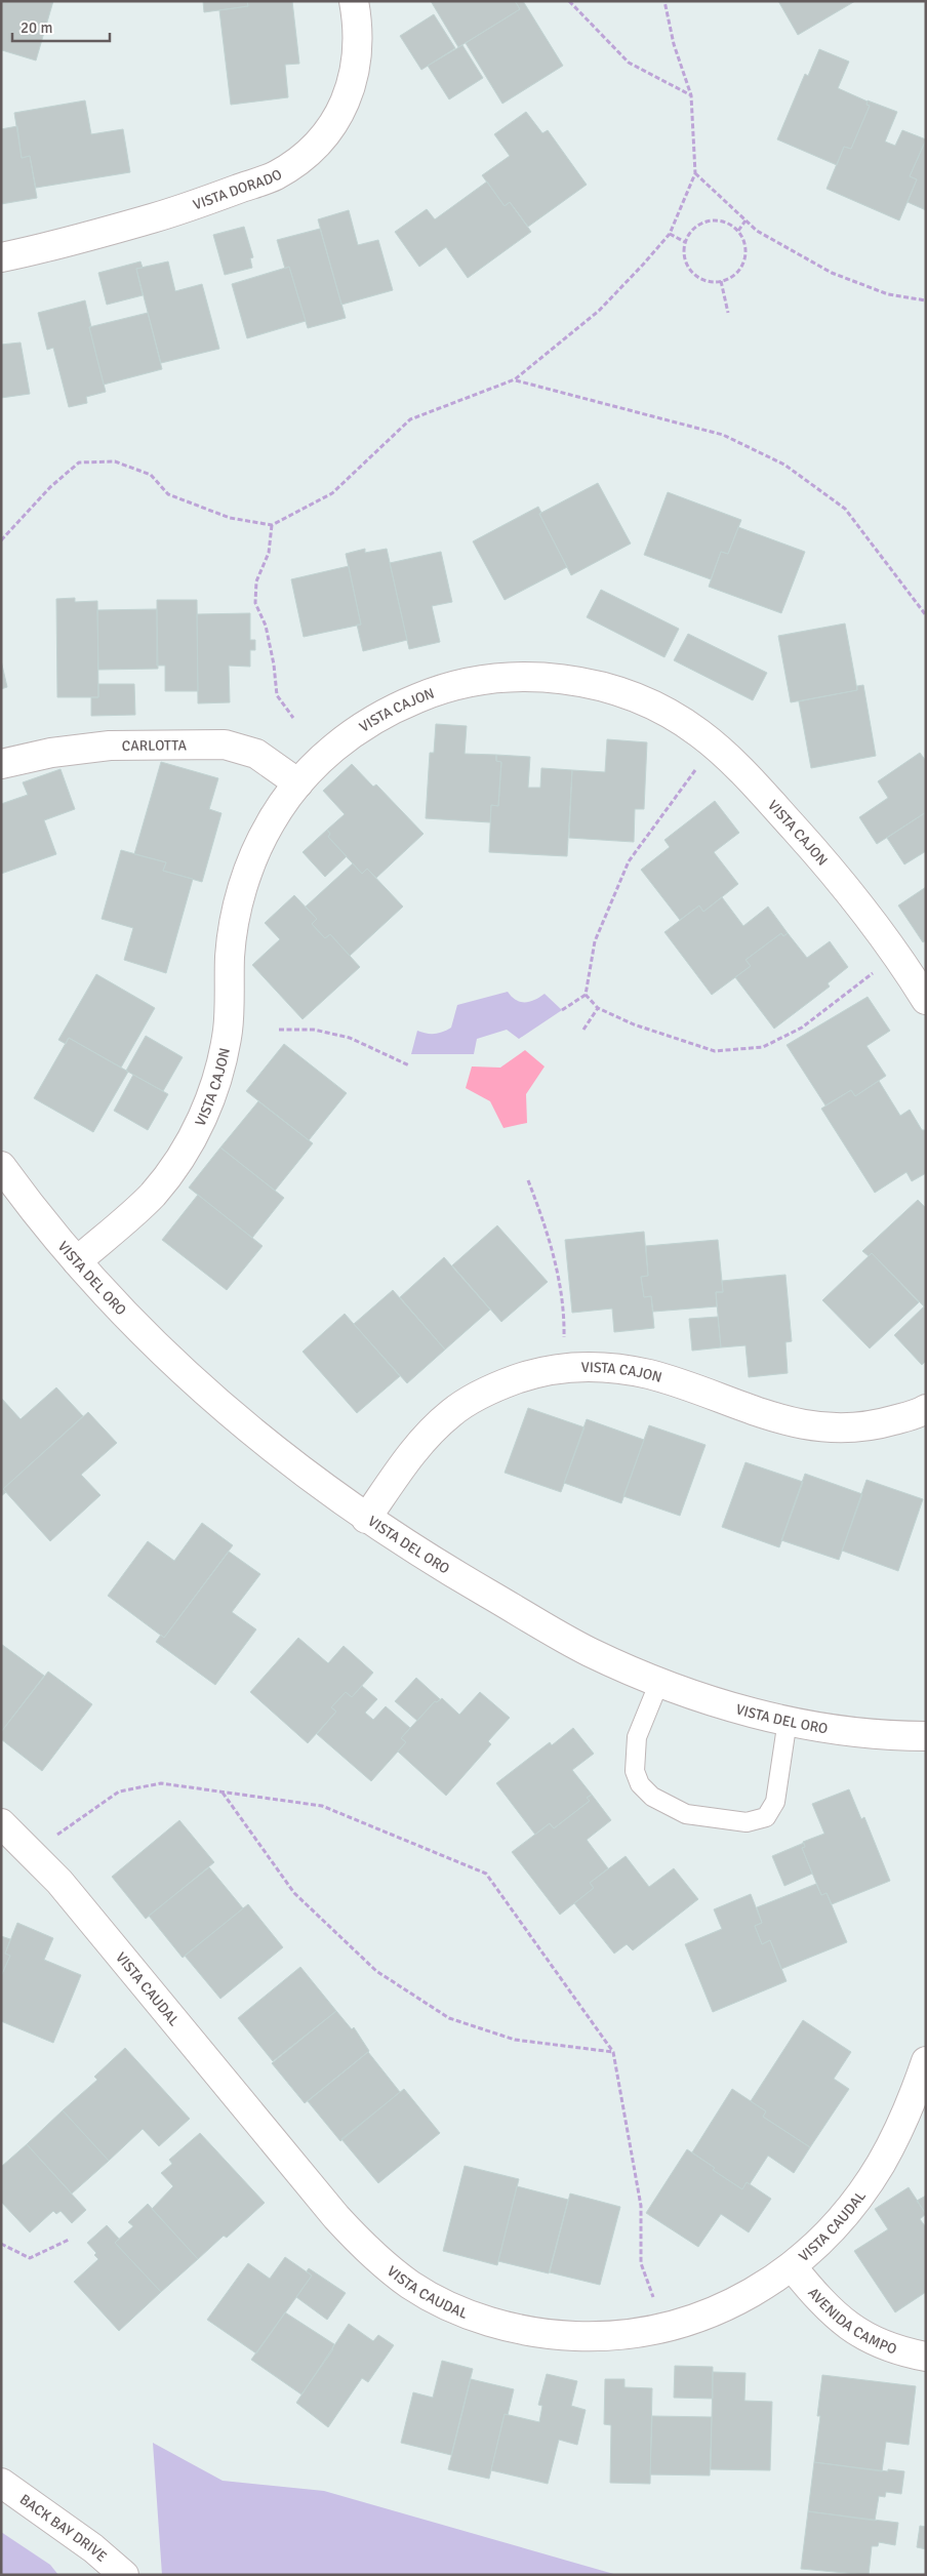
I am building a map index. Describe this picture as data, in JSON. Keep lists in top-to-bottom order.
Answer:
{
  "streets": {
    "street": [
      "VISTA DORADO",
      "VISTA CAJON",
      "CARLOTTA",
      "VISTA DEL ORO",
      "VISTA CAUDAL",
      "AVENIDA CAMPO",
      "BACK BAY DRIVE"
    ]
  },
  "crossings": [
    ["VISTA CAJON", "CARLOTTA"],
    ["VISTA CAJON", "VISTA DEL ORO"],
    ["VISTA CAUDAL", "AVENIDA CAMPO"]
  ],
  "scale_bar": "20 m"
}
